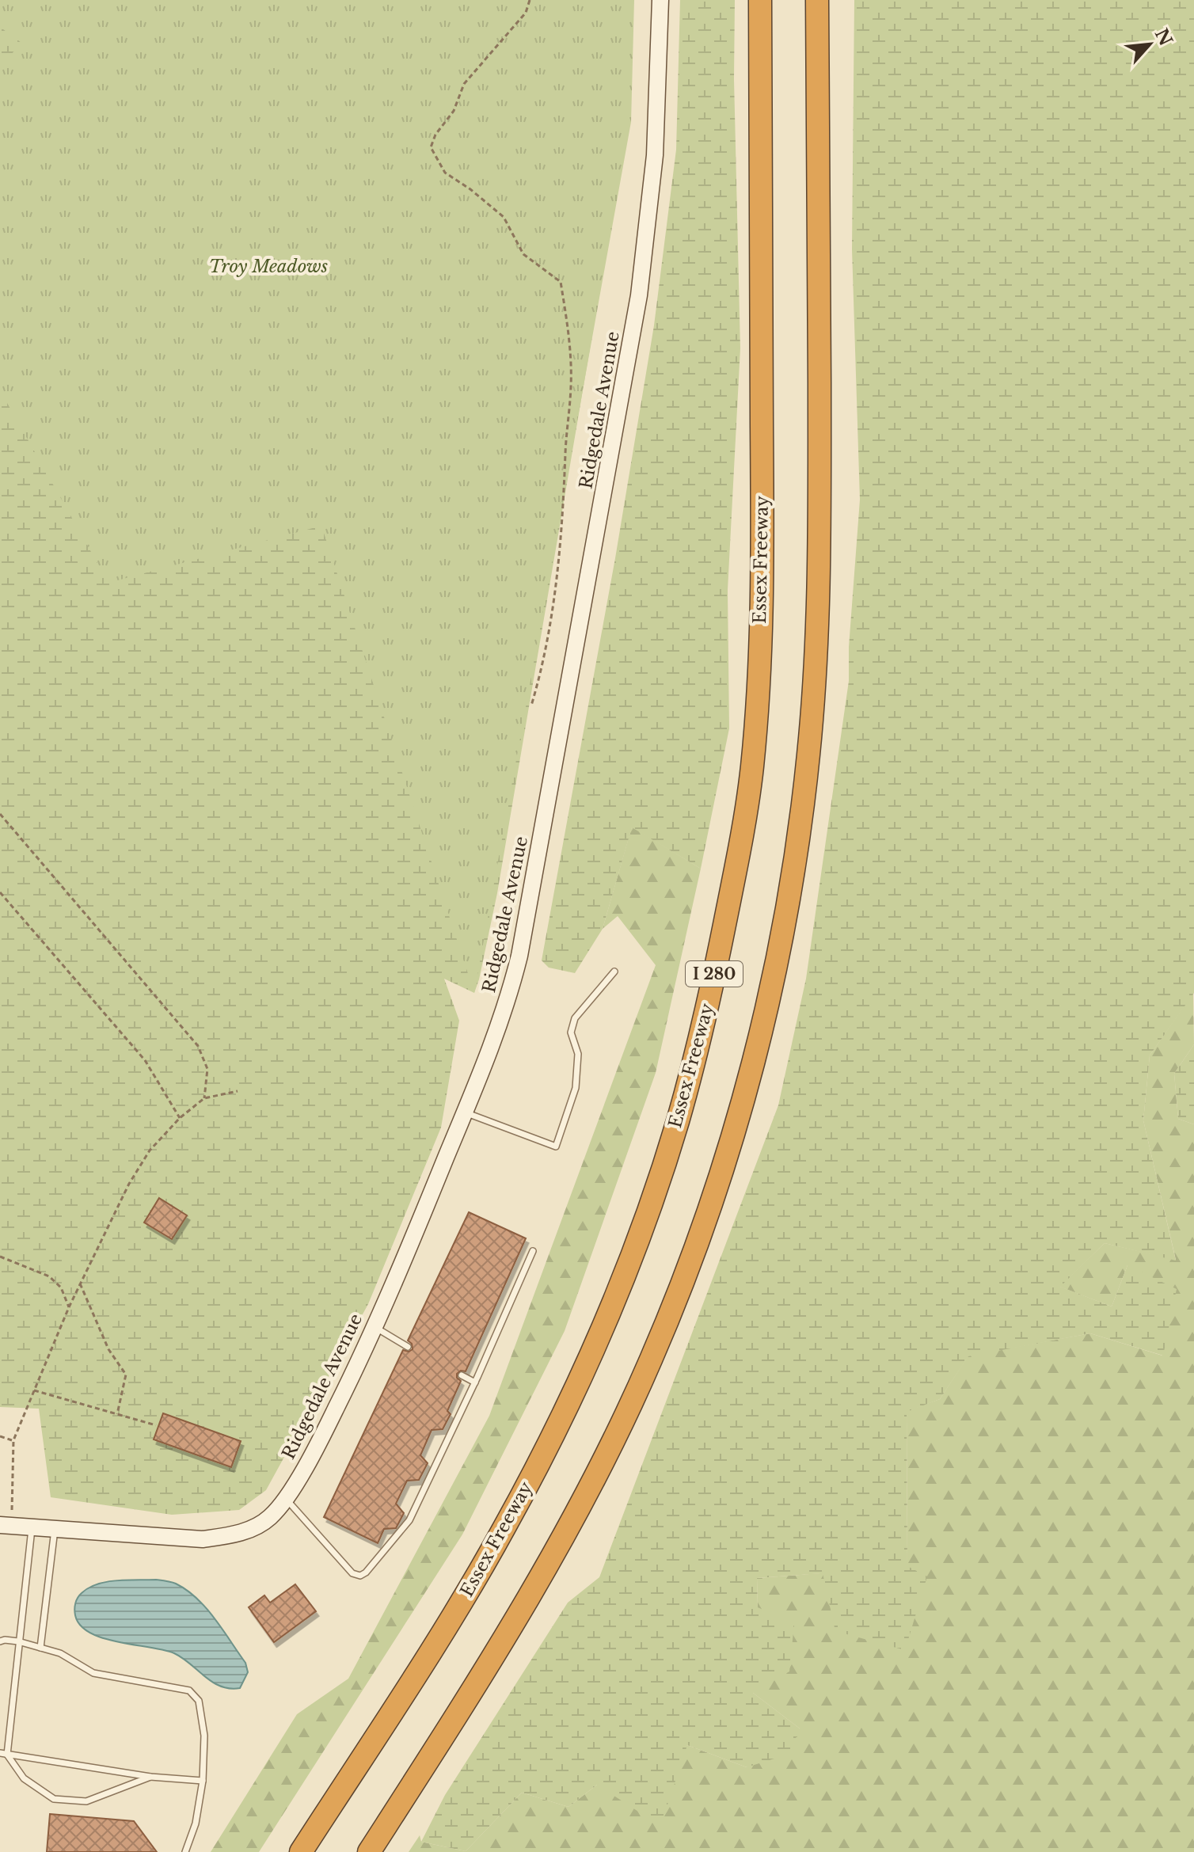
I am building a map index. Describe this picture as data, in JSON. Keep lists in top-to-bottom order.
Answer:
{
  "streets": {
    "highway": ["Essex Freeway", "I 280"],
    "main road": ["Ridgedale Avenue"]
  },
  "parks": ["Troy Meadows"],
  "north": "top right"
}
